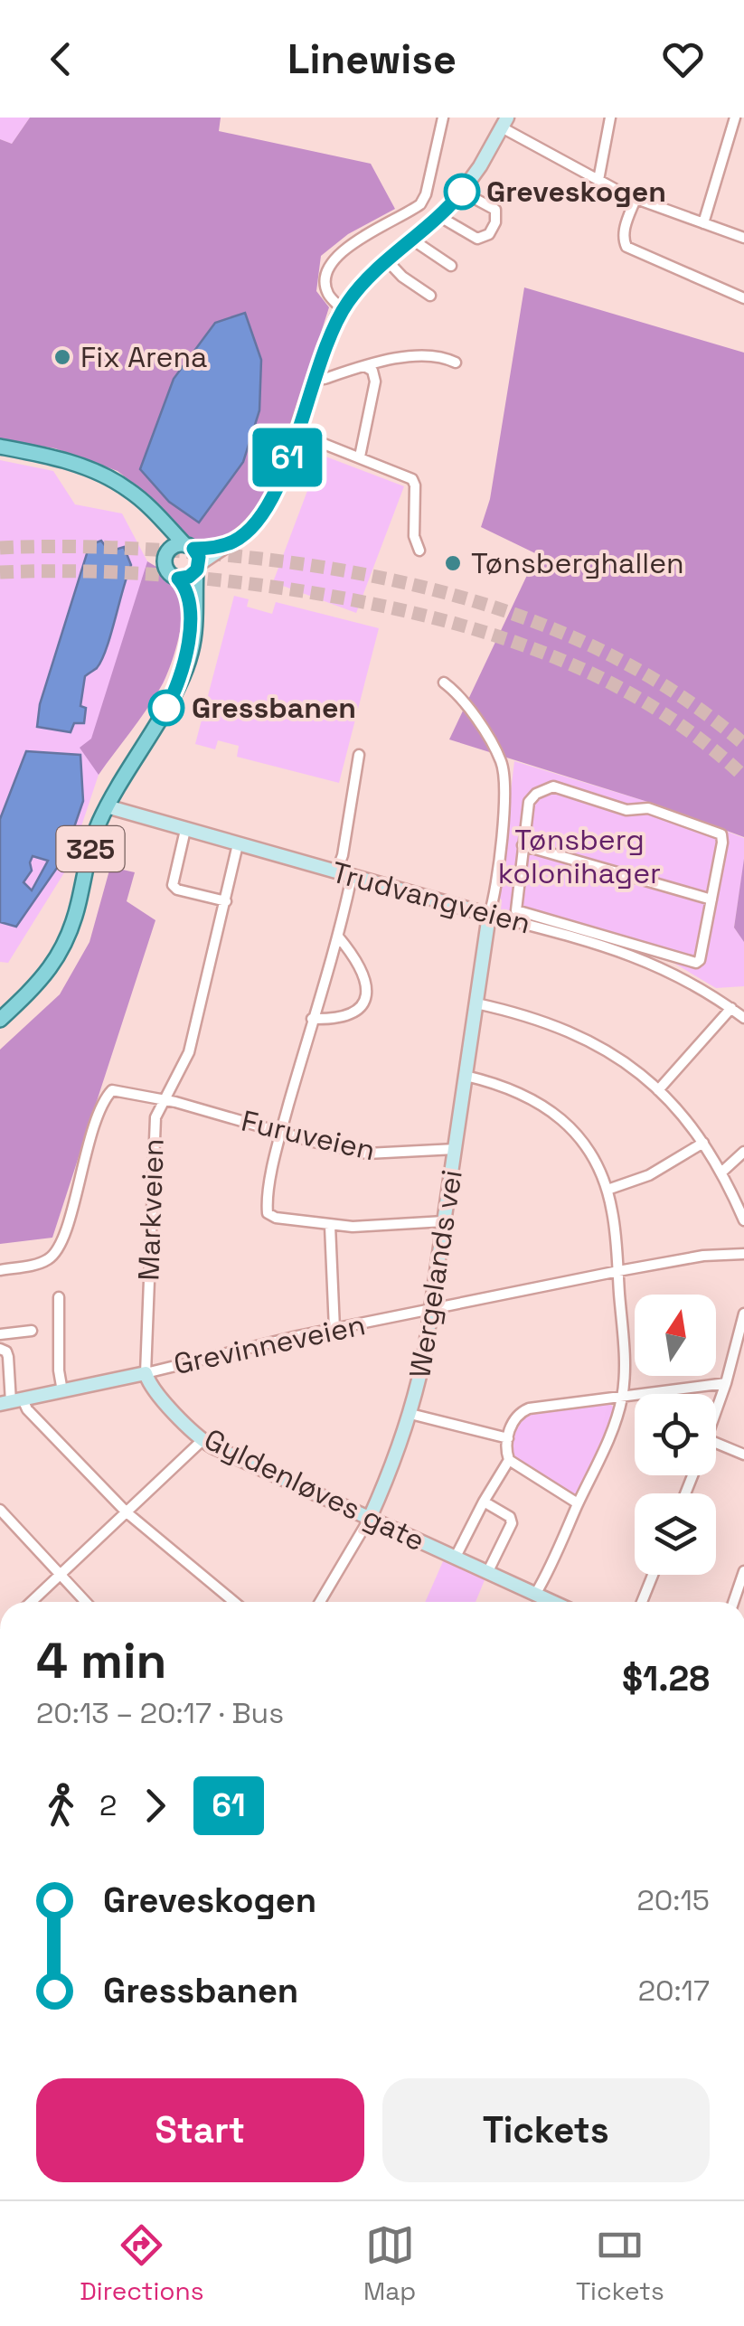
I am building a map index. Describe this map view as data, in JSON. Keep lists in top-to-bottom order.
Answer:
{
  "streets": {
    "main road": [
      "325",
      "Trudvangveien",
      "Wergelands vei",
      "Grevinneveien",
      "Gyldenløves gate"
    ],
    "street": ["Furuveien", "Markveien"]
  },
  "crossings": [
    ["325", "Trudvangveien"],
    ["Trudvangveien", "Markveien"],
    ["Trudvangveien", "Wergelands vei"],
    ["Furuveien", "Markveien"],
    ["Furuveien", "Wergelands vei"],
    ["Markveien", "Grevinneveien"],
    ["Markveien", "Gyldenløves gate"],
    ["Wergelands vei", "Grevinneveien"],
    ["Wergelands vei", "Gyldenløves gate"],
    ["Grevinneveien", "Gyldenløves gate"]
  ],
  "parks": ["Tønsberg kolonihager"],
  "places": [
    "Greveskogen",
    "Fix Arena",
    "Tønsberghallen",
    "Gressbanen"
  ],
  "lines": ["bus line 61"],
  "north": "top",
  "page": {
    "header": "Linewise",
    "on_map": "61",
    "heading": ["4 min", "20:13 – 20:17 · Bus", "$1.28"],
    "legs": ["2", "61"],
    "list": [
      {
        "name": "Greveskogen",
        "value": "20:15"
      },
      {
        "name": "Gressbanen",
        "value": "20:17"
      }
    ],
    "buttons": ["Start", "Tickets"],
    "tabs": ["Directions", "Map", "Tickets"]
  }
}
